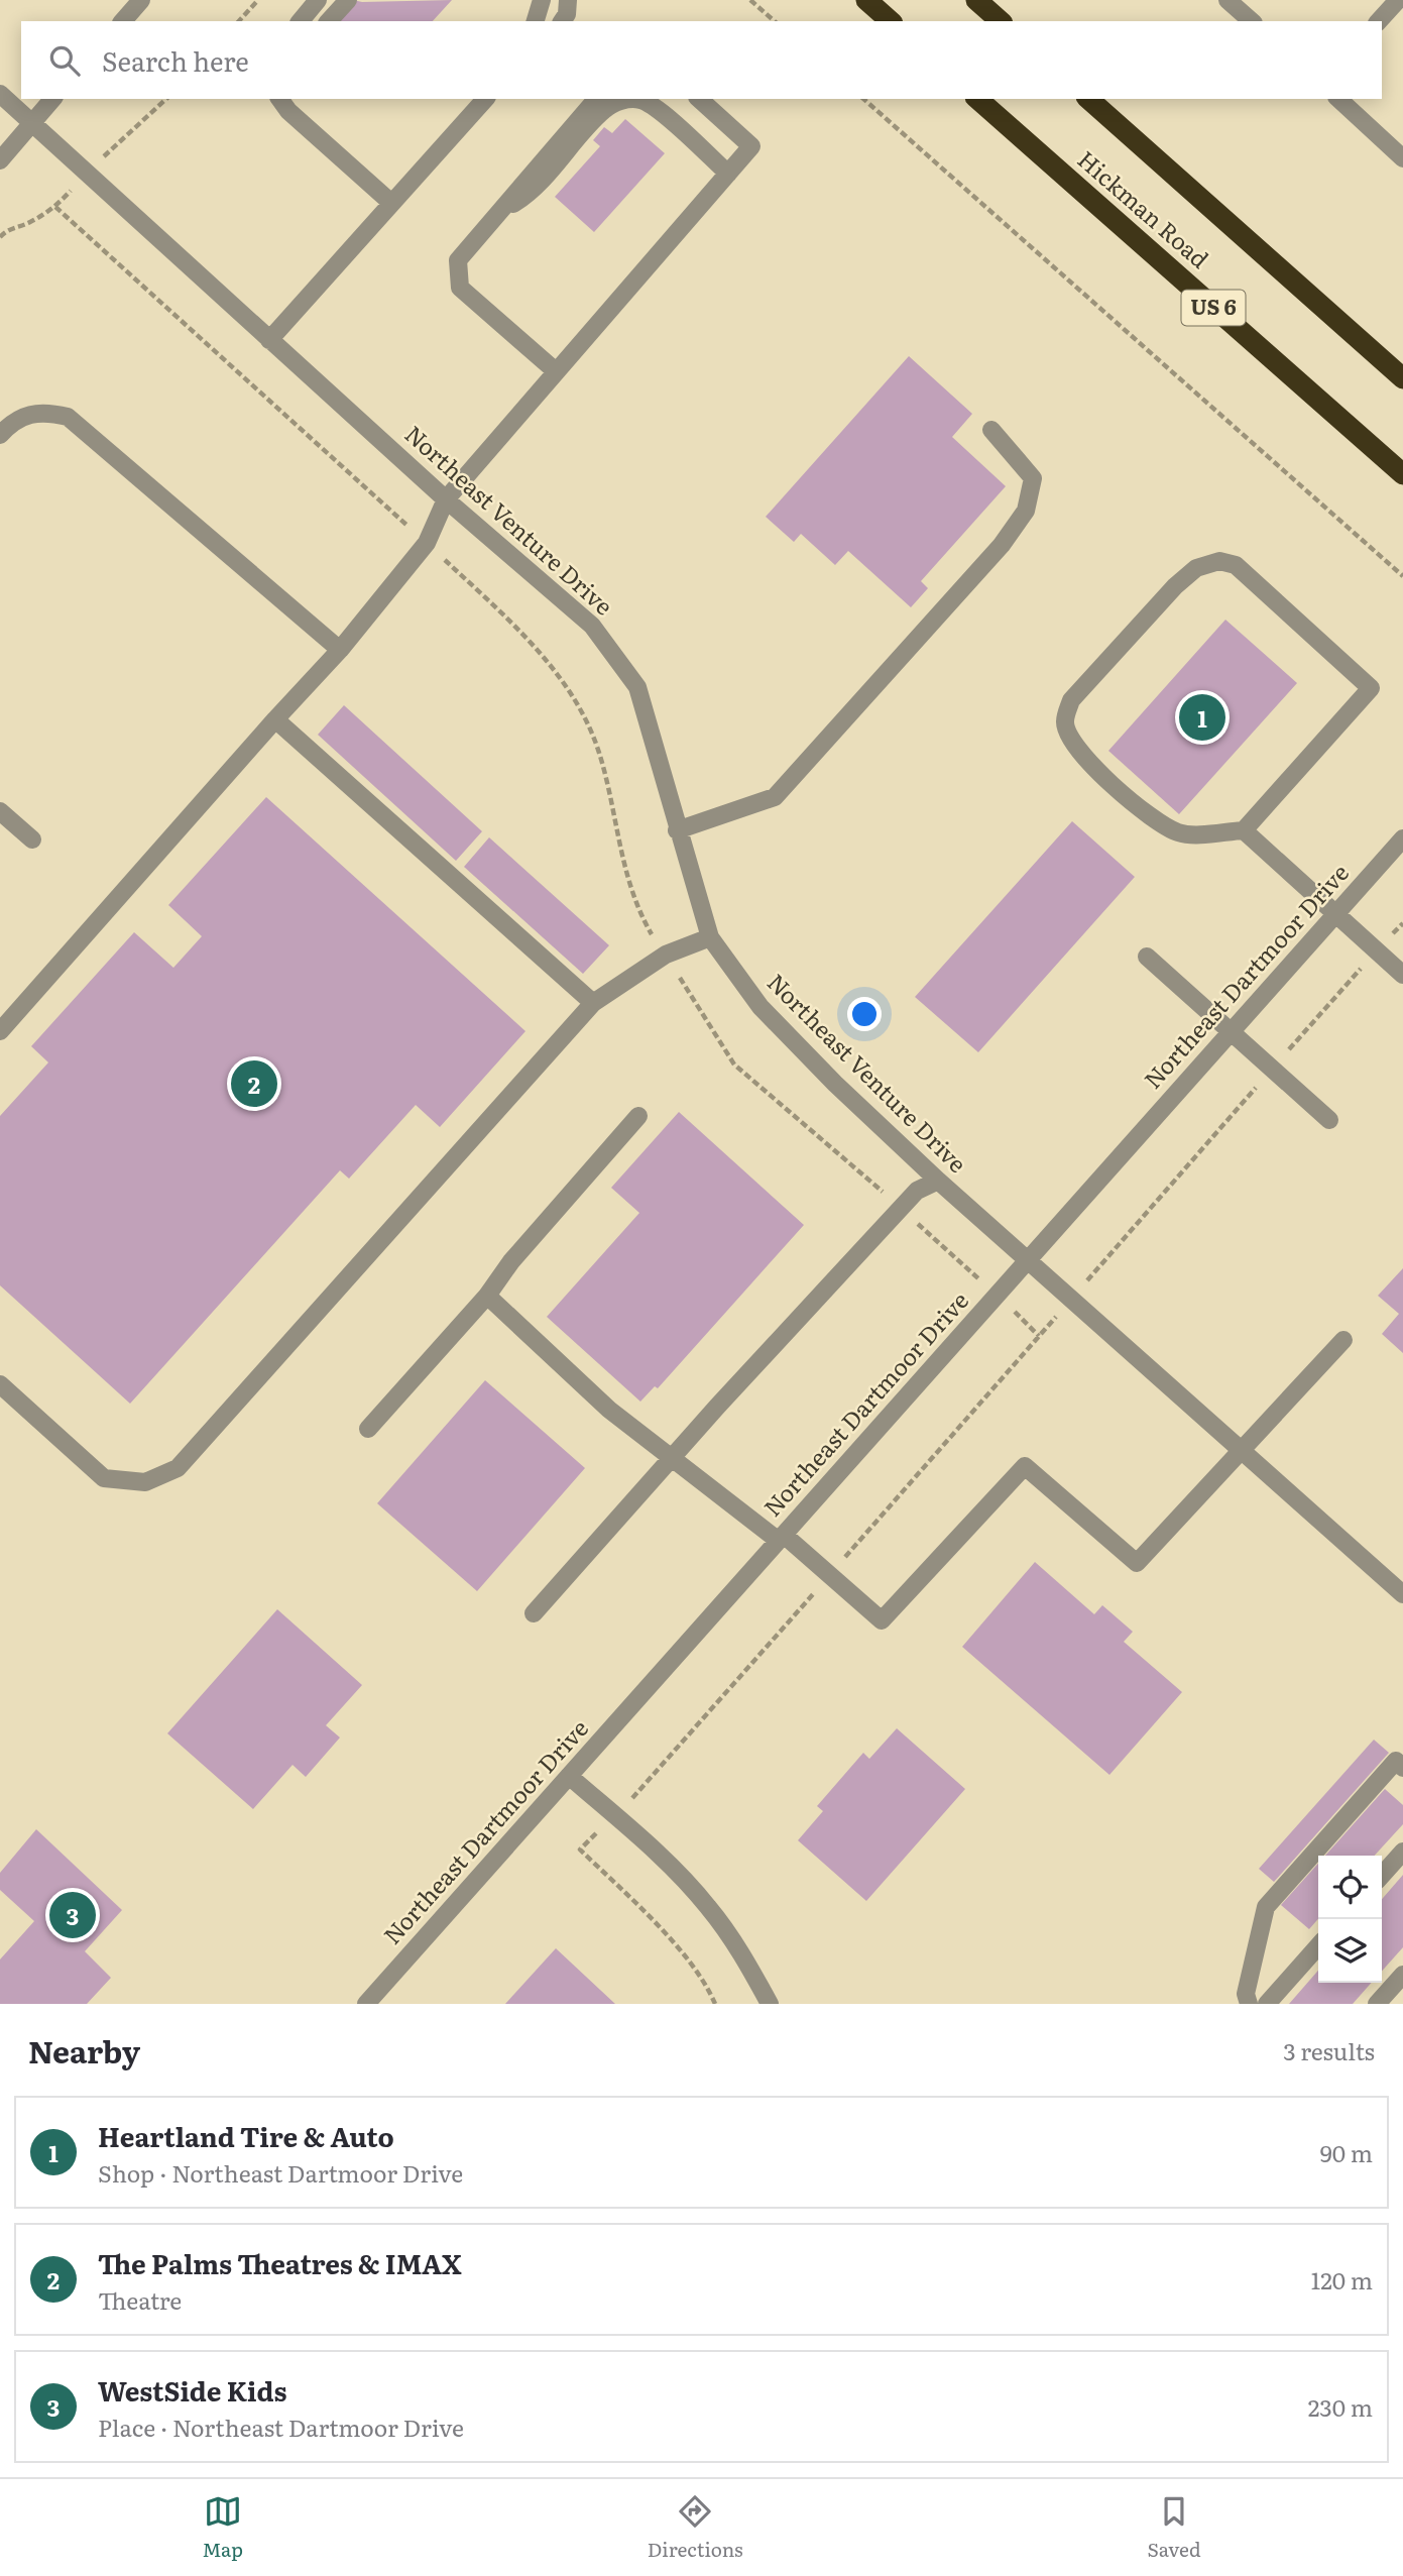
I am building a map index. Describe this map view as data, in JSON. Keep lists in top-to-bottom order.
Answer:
{
  "streets": {
    "highway": ["Hickman Road", "US 6"],
    "street": ["Northeast Venture Drive", "Northeast Dartmoor Drive"]
  },
  "crossings": [
    ["Northeast Venture Drive", "Northeast Dartmoor Drive"]
  ],
  "page": {
    "search": "Search here",
    "pins": ["1", "2", "3"],
    "heading": ["Nearby", "3 results"],
    "list": [
      {
        "mark": "1",
        "name": "Heartland Tire & Auto",
        "note": "Shop · Northeast Dartmoor Drive",
        "value": "90 m"
      },
      {
        "mark": "2",
        "name": "The Palms Theatres & IMAX",
        "note": "Theatre",
        "value": "120 m"
      },
      {
        "mark": "3",
        "name": "WestSide Kids",
        "note": "Place · Northeast Dartmoor Drive",
        "value": "230 m"
      }
    ],
    "nav": ["Map", "Directions", "Saved"]
  }
}
